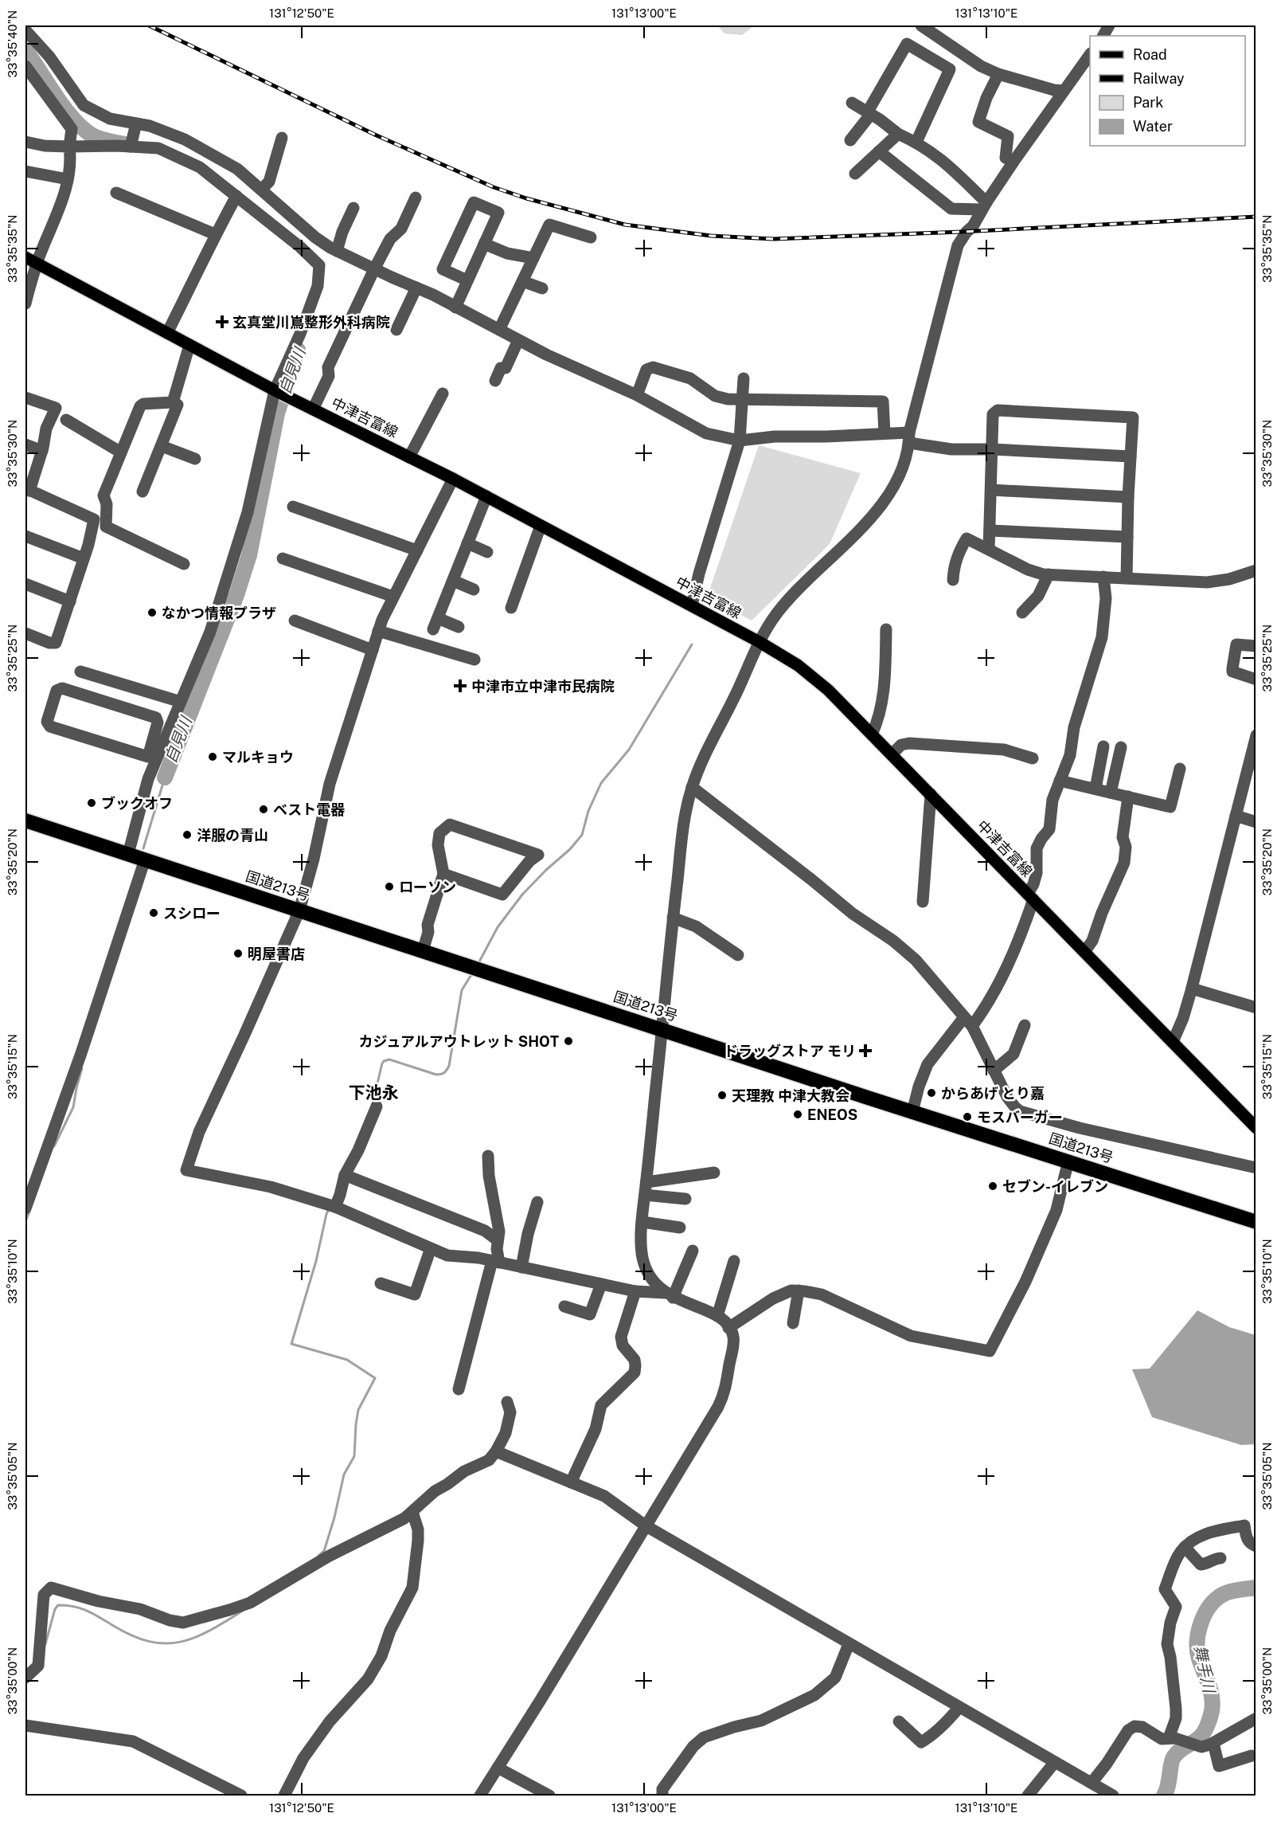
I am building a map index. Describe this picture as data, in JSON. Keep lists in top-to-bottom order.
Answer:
{
  "streets": {
    "highway": ["国道213号"],
    "main road": ["中津吉富線"]
  },
  "districts": ["下池永"],
  "water": ["自見川", "舞手川"],
  "places": {
    "health": ["玄真堂川嶌整形外科病院", "中津市立中津市民病院", "ドラッグストア モリ"],
    "other": [
      "なかつ情報プラザ",
      "マルキョウ",
      "ブックオフ",
      "ベスト電器",
      "洋服の青山",
      "ローソン",
      "スシロー",
      "明屋書店",
      "カジュアルアウトレット SHOT",
      "からあげ とり嘉",
      "天理教 中津大教会",
      "ENEOS",
      "モスバーガー",
      "セブン-イレブン"
    ]
  },
  "legend": [
    "Road",
    "Railway",
    "Park",
    "Water"
  ],
  "coordinates": [
    "131°12'50\"E",
    "131°13'00\"E",
    "131°13'10\"E",
    "33°35'40\"N",
    "33°35'35\"N",
    "33°35'30\"N",
    "33°35'25\"N",
    "33°35'20\"N",
    "33°35'15\"N",
    "33°35'10\"N",
    "33°35'05\"N",
    "33°35'00\"N"
  ]
}
